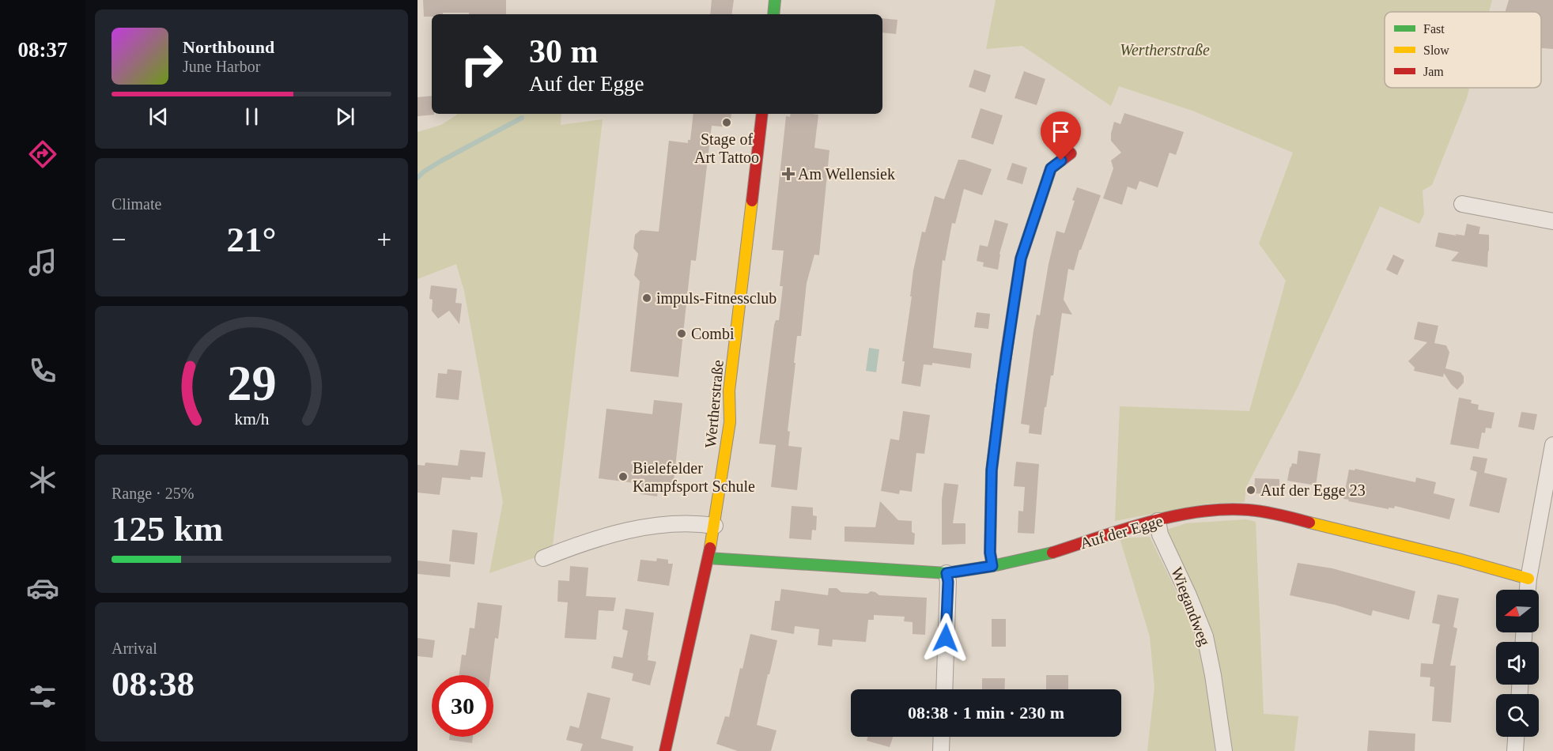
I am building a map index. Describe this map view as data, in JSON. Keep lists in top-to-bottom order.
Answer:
{
  "streets": {
    "street": ["Wertherstraße", "Auf der Egge", "Wiegandweg"]
  },
  "crossings": [
    ["Wertherstraße", "Auf der Egge"],
    ["Auf der Egge", "Wiegandweg"]
  ],
  "parks": ["Wertherstraße"],
  "places": {
    "other": [
      "Stage of Art Tattoo",
      "impuls-Fitnessclub",
      "Combi",
      "Bielefelder Kampfsport Schule",
      "Auf der Egge 23"
    ],
    "health": ["Am Wellensiek"]
  },
  "legend": ["Fast", "Slow", "Jam"],
  "north": "left",
  "page": {
    "tabs": "08:37",
    "turn": ["30 m", "Auf der Egge"],
    "song": ["Northbound", "June Harbor"],
    "tile": [
      "Climate",
      ["Range · 25%", "125 km"],
      ["Arrival", "08:38"]
    ],
    "heat": ["−", "21°", "+"],
    "limit": "30",
    "trip": "08:38 · 1 min · 230 m",
    "gauge": ["29", "km/h"]
  }
}
